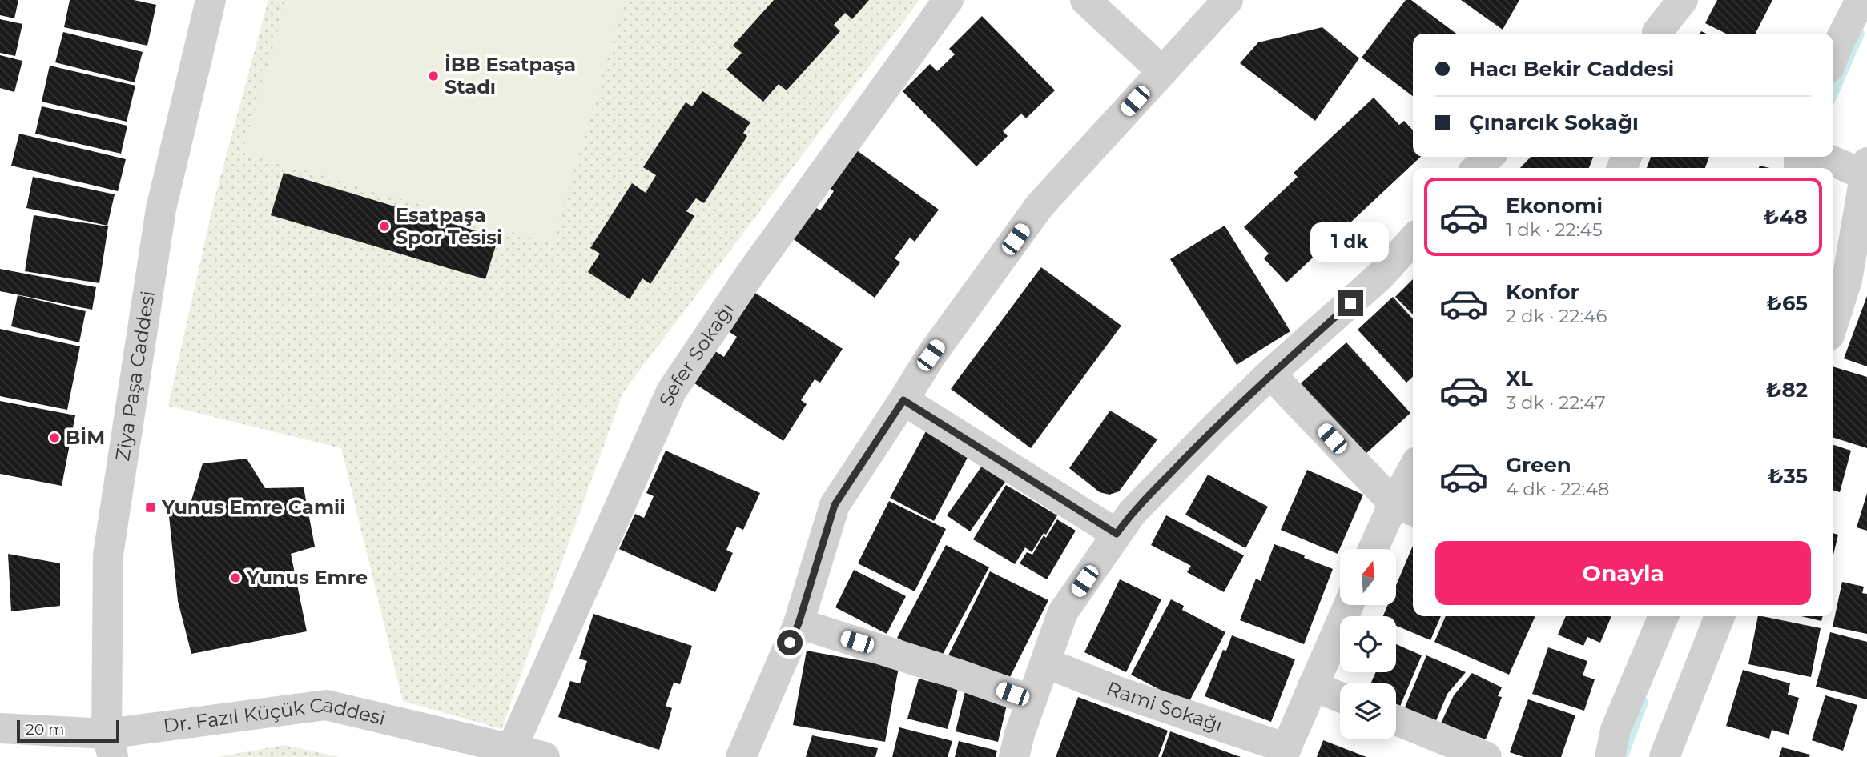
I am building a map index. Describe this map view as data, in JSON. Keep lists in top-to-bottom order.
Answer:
{
  "streets": {
    "street": [
      "Sefer Sokağı",
      "Ziya Paşa Caddesi",
      "Rami Sokağı",
      "Dr. Fazıl Küçük Caddesi"
    ]
  },
  "crossings": [
    ["Sefer Sokağı", "Dr. Fazıl Küçük Caddesi"],
    ["Ziya Paşa Caddesi", "Dr. Fazıl Küçük Caddesi"]
  ],
  "places": {
    "other": [
      "İBB Esatpaşa Stadı",
      "Esatpaşa Spor Tesisi",
      "BİM",
      "Yunus Emre"
    ],
    "transit": ["Yunus Emre Camii"]
  },
  "scale_bar": "20 m",
  "north": "top",
  "page": {
    "banner": ["Hacı Bekir Caddesi", "Çınarcık Sokağı"],
    "list": [
      {
        "name": "Ekonomi",
        "note": "1 dk · 22:45",
        "value": "₺48"
      },
      {
        "name": "Konfor",
        "note": "2 dk · 22:46",
        "value": "₺65"
      },
      {
        "name": "XL",
        "note": "3 dk · 22:47",
        "value": "₺82"
      },
      {
        "name": "Green",
        "note": "4 dk · 22:48",
        "value": "₺35"
      }
    ],
    "bubble": "1 dk",
    "buttons": "Onayla",
    "scale": "20 m"
  }
}
